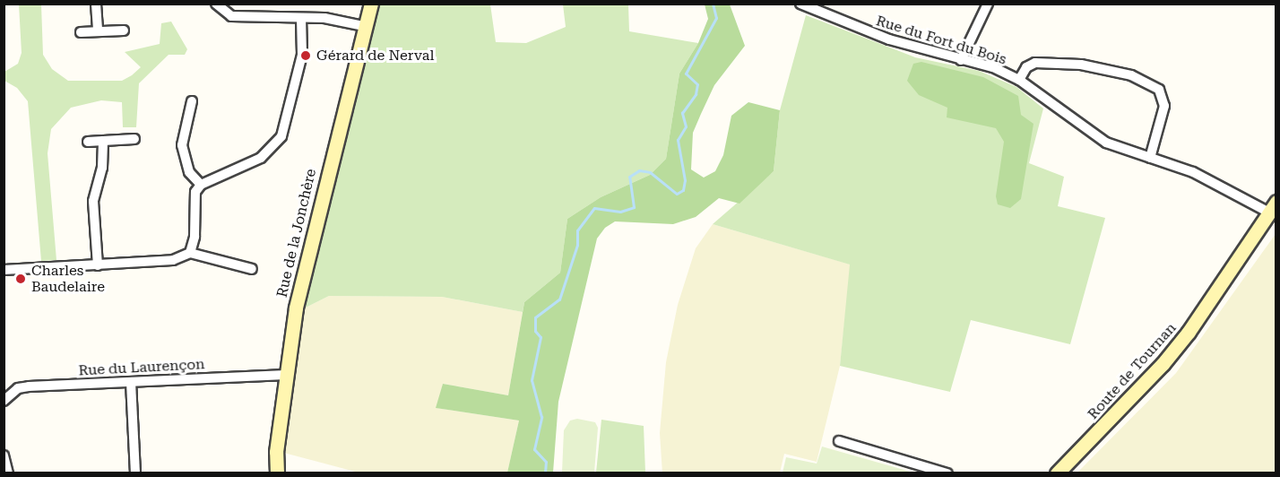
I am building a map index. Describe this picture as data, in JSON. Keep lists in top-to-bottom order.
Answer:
{
  "streets": {
    "street": [
      "Rue du Fort du Bois",
      "Rue de la Jonchère",
      "Rue du Laurençon",
      "Route de Tournan"
    ]
  },
  "crossings": [
    ["Rue du Fort du Bois", "Route de Tournan"],
    ["Rue de la Jonchère", "Rue du Laurençon"]
  ],
  "places": ["Gérard de Nerval", "Charles Baudelaire"]
}
